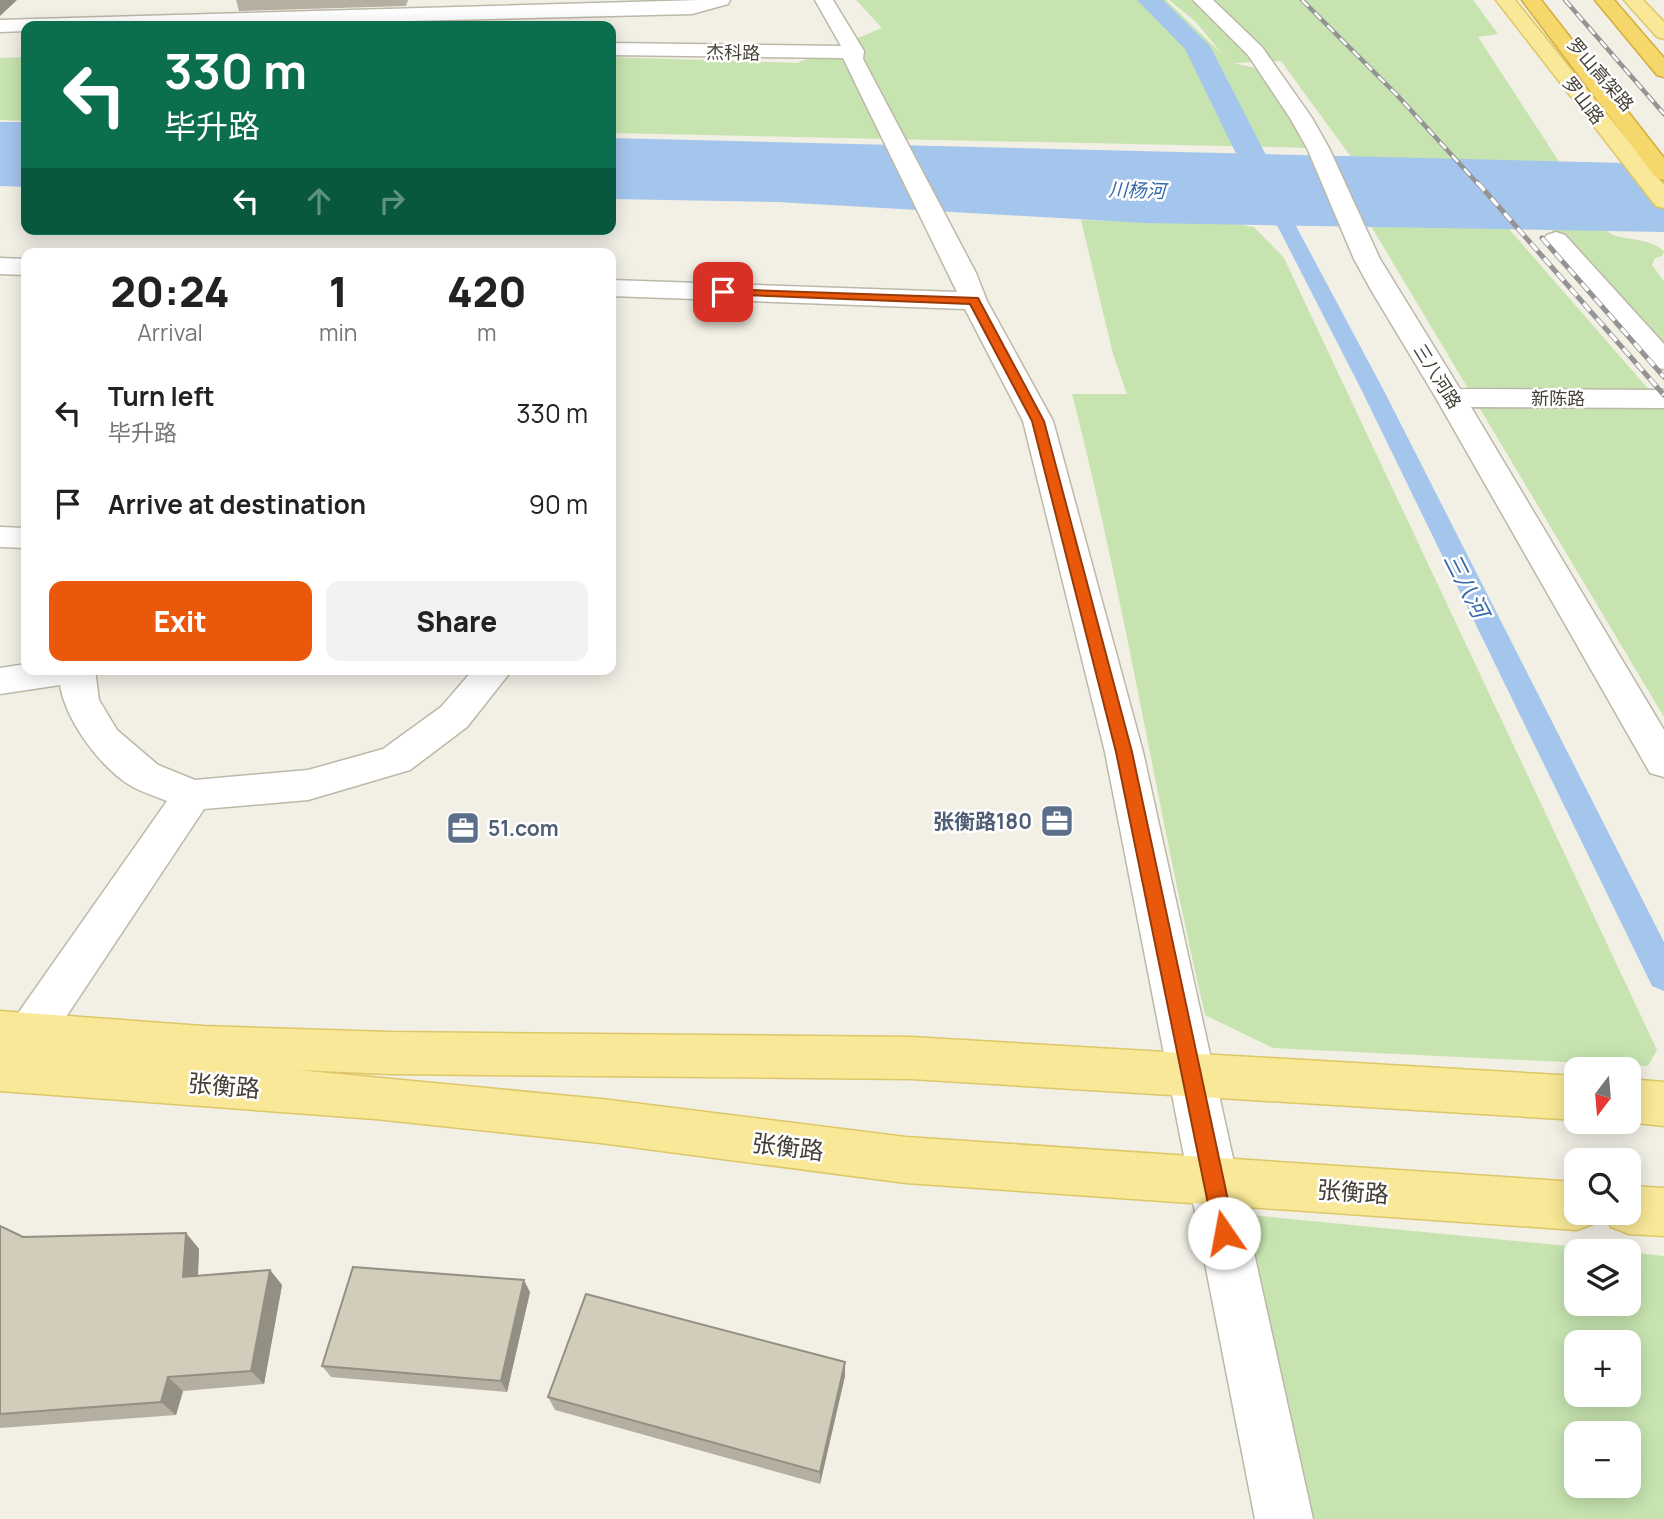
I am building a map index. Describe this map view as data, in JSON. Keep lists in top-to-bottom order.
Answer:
{
  "streets": {
    "highway": ["罗山高架路"],
    "main road": ["罗山路", "张衡路"],
    "street": ["杰科路", "三八河路", "新陈路"]
  },
  "crossings": [
    ["三八河路", "新陈路"]
  ],
  "water": ["川杨河", "三八河"],
  "places": {
    "office": ["张衡路180", "51.com"]
  },
  "north": "bottom",
  "page": {
    "turn": ["330 m", "毕升路"],
    "eta": [
      "20:24",
      "Arrival",
      "1",
      "min",
      "420",
      "m"
    ],
    "list": [
      {
        "name": "Turn left",
        "note": "毕升路",
        "value": "330 m"
      },
      {
        "name": "Arrive at destination",
        "value": "90 m"
      }
    ],
    "buttons": ["Exit", "Share"],
    "map_buttons": ["+", "−"]
  }
}
